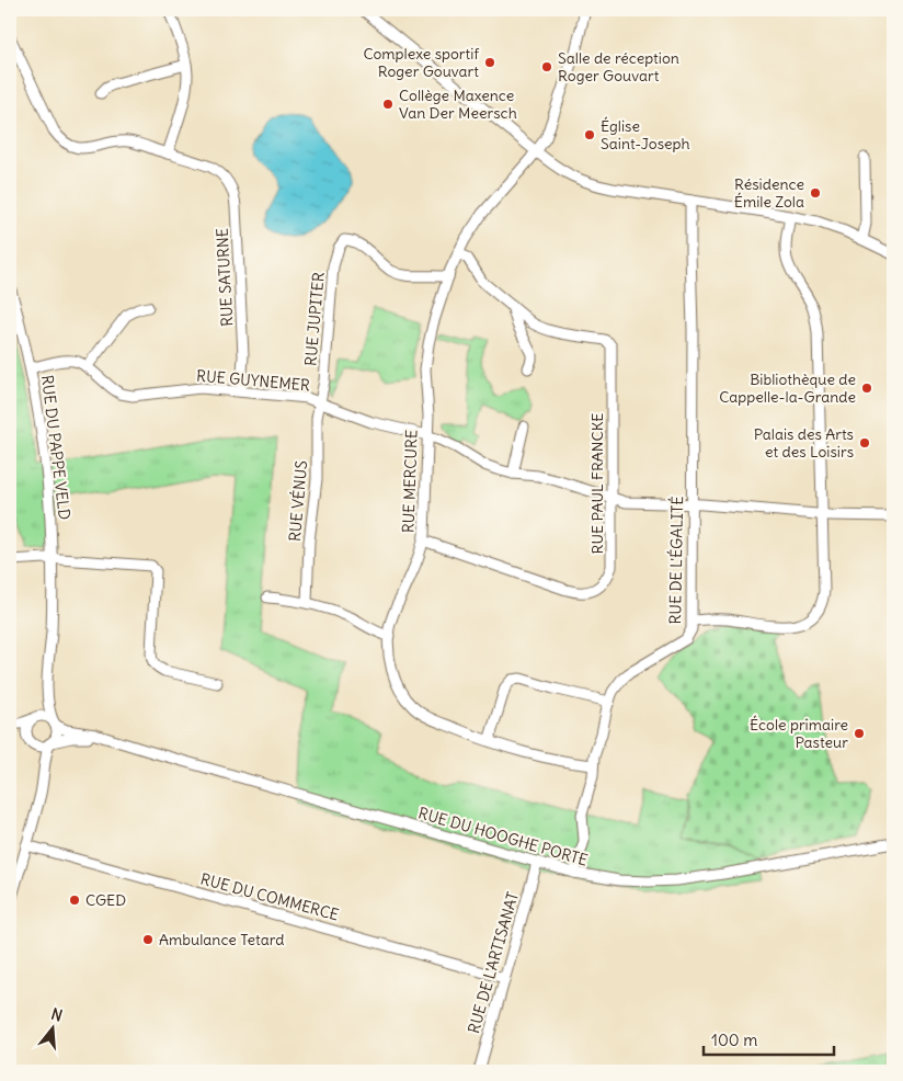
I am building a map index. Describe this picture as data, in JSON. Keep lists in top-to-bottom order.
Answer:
{
  "streets": {
    "street": [
      "RUE SATURNE",
      "RUE JUPITER",
      "RUE GUYNEMER",
      "RUE DU PAPPE VELD",
      "RUE MERCURE",
      "RUE PAUL FRANCKE",
      "RUE VÉNUS",
      "RUE DE L'ÉGALITÉ",
      "RUE DU HOOGHE PORTE",
      "RUE DU COMMERCE",
      "RUE DE L'ARTISANAT"
    ]
  },
  "crossings": [
    ["RUE SATURNE", "RUE GUYNEMER"],
    ["RUE JUPITER", "RUE GUYNEMER"],
    ["RUE JUPITER", "RUE MERCURE"],
    ["RUE JUPITER", "RUE VÉNUS"],
    ["RUE GUYNEMER", "RUE DU PAPPE VELD"],
    ["RUE GUYNEMER", "RUE MERCURE"],
    ["RUE GUYNEMER", "RUE PAUL FRANCKE"],
    ["RUE GUYNEMER", "RUE VÉNUS"],
    ["RUE GUYNEMER", "RUE DE L'ÉGALITÉ"],
    ["RUE DU PAPPE VELD", "RUE DU HOOGHE PORTE"],
    ["RUE MERCURE", "RUE PAUL FRANCKE"],
    ["RUE MERCURE", "RUE DE L'ÉGALITÉ"],
    ["RUE DE L'ÉGALITÉ", "RUE DU HOOGHE PORTE"],
    ["RUE DU HOOGHE PORTE", "RUE DE L'ARTISANAT"],
    ["RUE DU COMMERCE", "RUE DE L'ARTISANAT"]
  ],
  "places": [
    "Complexe sportif Roger Gouvart",
    "Salle de réception Roger Gouvart",
    "Collège Maxence Van Der Meersch",
    "Église Saint-Joseph",
    "Résidence Émile Zola",
    "Bibliothèque de Cappelle-la-Grande",
    "Palais des Arts et des Loisirs",
    "École primaire Pasteur",
    "CGED",
    "Ambulance Tetard"
  ],
  "scale_bar": "100 m",
  "north": "top"
}
